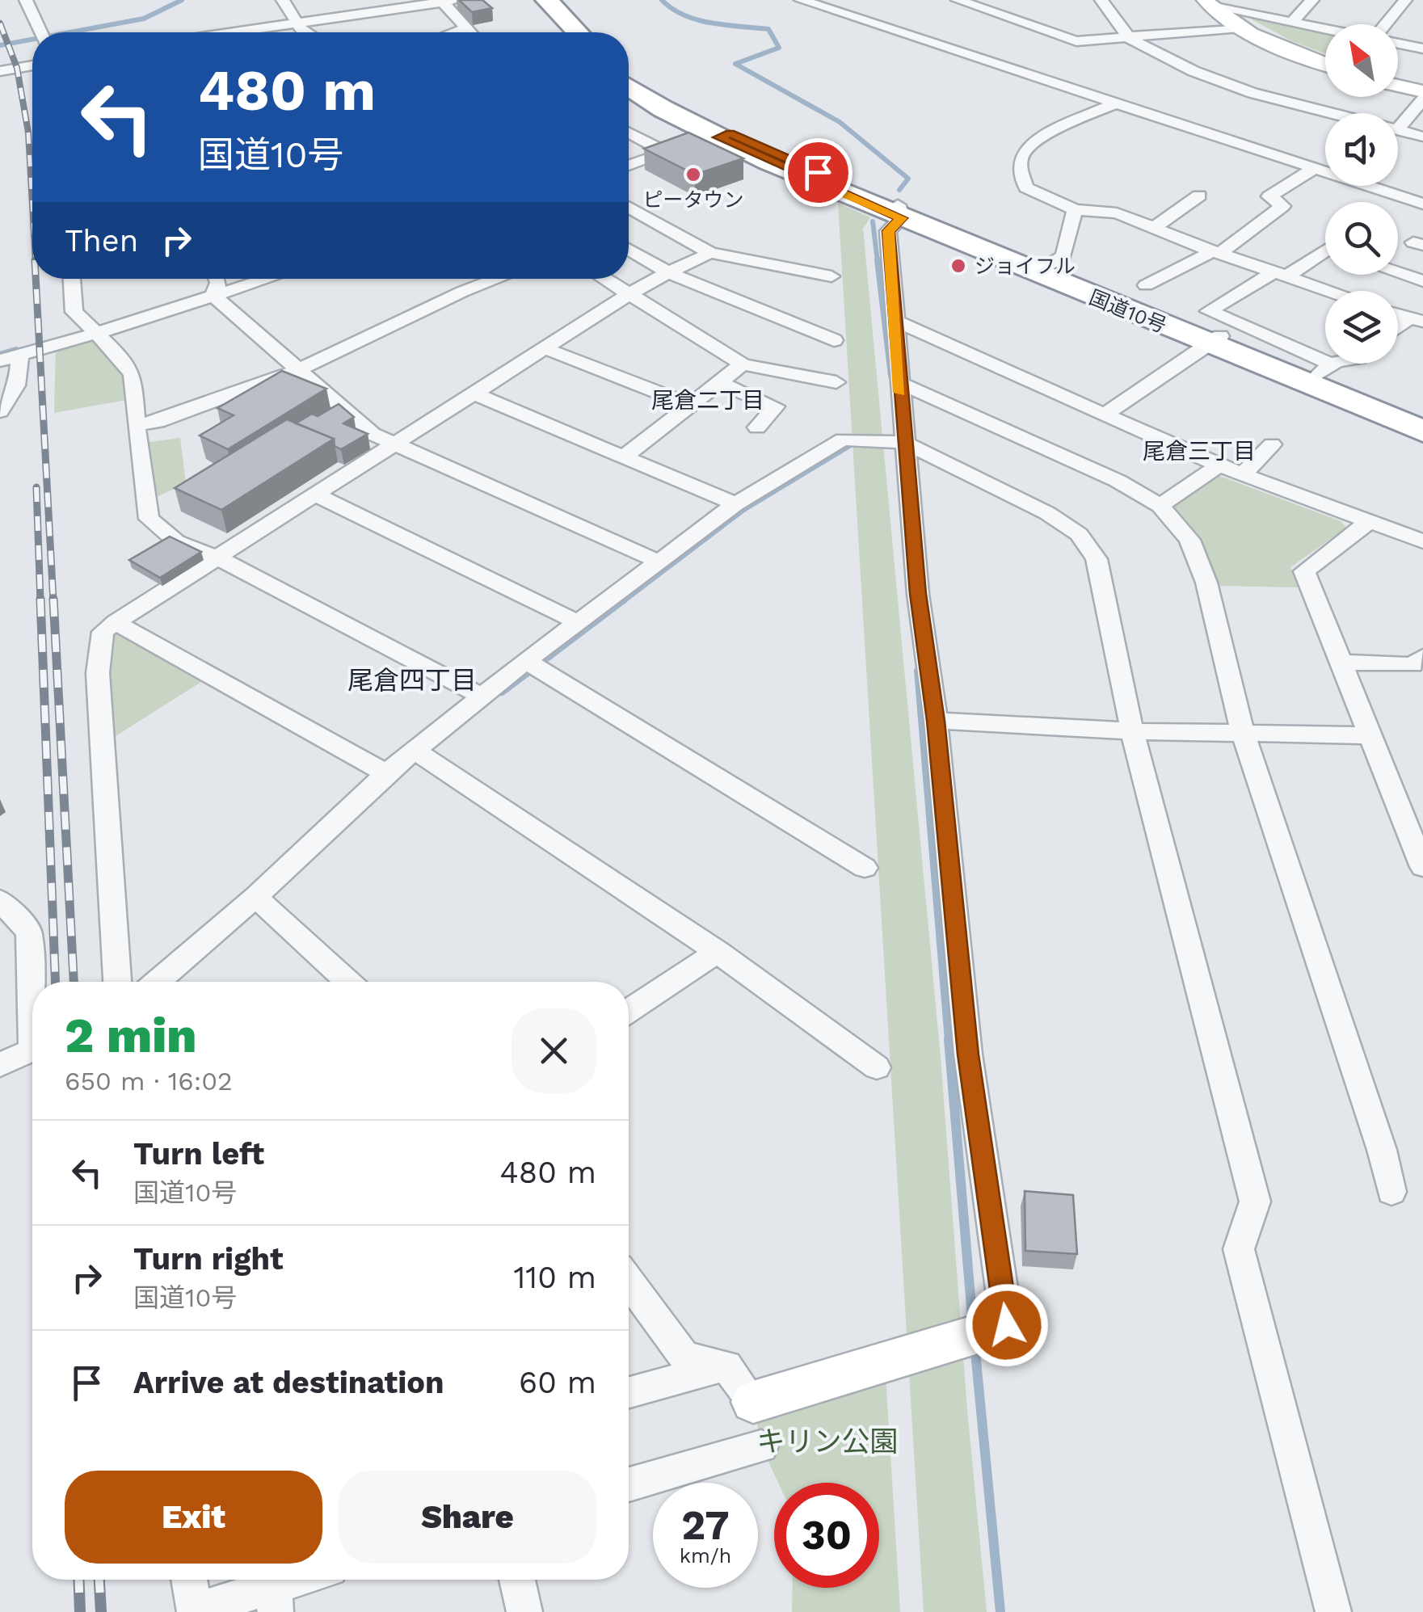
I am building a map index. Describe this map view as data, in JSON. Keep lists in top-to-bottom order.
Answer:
{
  "streets": {
    "highway": ["国道10号"]
  },
  "districts": ["尾倉二丁目", "尾倉三丁目", "尾倉四丁目"],
  "parks": ["キリン公園"],
  "places": ["ピータウン", "ジョイフル"],
  "north": "top left",
  "page": {
    "turn": ["480 m", "国道10号"],
    "then": "Then",
    "heading": ["2 min", "650 m · 16:02"],
    "list": [
      {
        "name": "Turn left",
        "note": "国道10号",
        "value": "480 m"
      },
      {
        "name": "Turn right",
        "note": "国道10号",
        "value": "110 m"
      },
      {
        "name": "Arrive at destination",
        "value": "60 m"
      }
    ],
    "buttons": ["Exit", "Share"],
    "speed": "27 km/h",
    "limit": "30"
  }
}
